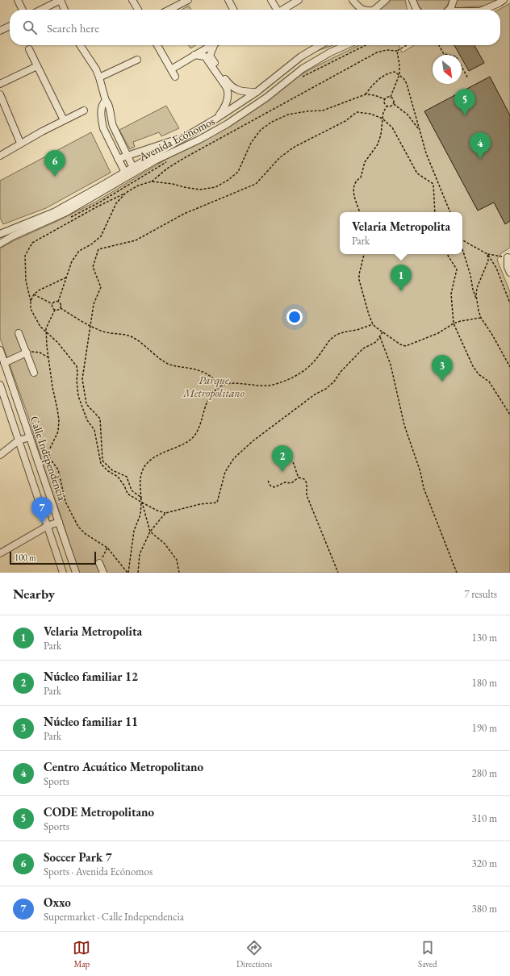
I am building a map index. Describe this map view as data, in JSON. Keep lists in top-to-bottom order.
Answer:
{
  "streets": {
    "street": ["Avenida Ecónomos", "Calle Independencia"]
  },
  "parks": ["Parque Metropolitano"],
  "scale_bar": "100 m",
  "north": "bottom right",
  "page": {
    "search": "Search here",
    "pins": [
      "5",
      "4",
      "6",
      "1",
      "3",
      "2",
      "7"
    ],
    "popup": ["Velaria Metropolita", "Park"],
    "scale": "100 m",
    "heading": ["Nearby", "7 results"],
    "list": [
      {
        "mark": "1",
        "name": "Velaria Metropolita",
        "note": "Park",
        "value": "130 m"
      },
      {
        "mark": "2",
        "name": "Núcleo familiar 12",
        "note": "Park",
        "value": "180 m"
      },
      {
        "mark": "3",
        "name": "Núcleo familiar 11",
        "note": "Park",
        "value": "190 m"
      },
      {
        "mark": "4",
        "name": "Centro Acuático Metropolitano",
        "note": "Sports",
        "value": "280 m"
      },
      {
        "mark": "5",
        "name": "CODE Metropolitano",
        "note": "Sports",
        "value": "310 m"
      },
      {
        "mark": "6",
        "name": "Soccer Park 7",
        "note": "Sports · Avenida Ecónomos",
        "value": "320 m"
      },
      {
        "mark": "7",
        "name": "Oxxo",
        "note": "Supermarket · Calle Independencia",
        "value": "380 m"
      }
    ],
    "nav": ["Map", "Directions", "Saved"]
  }
}
